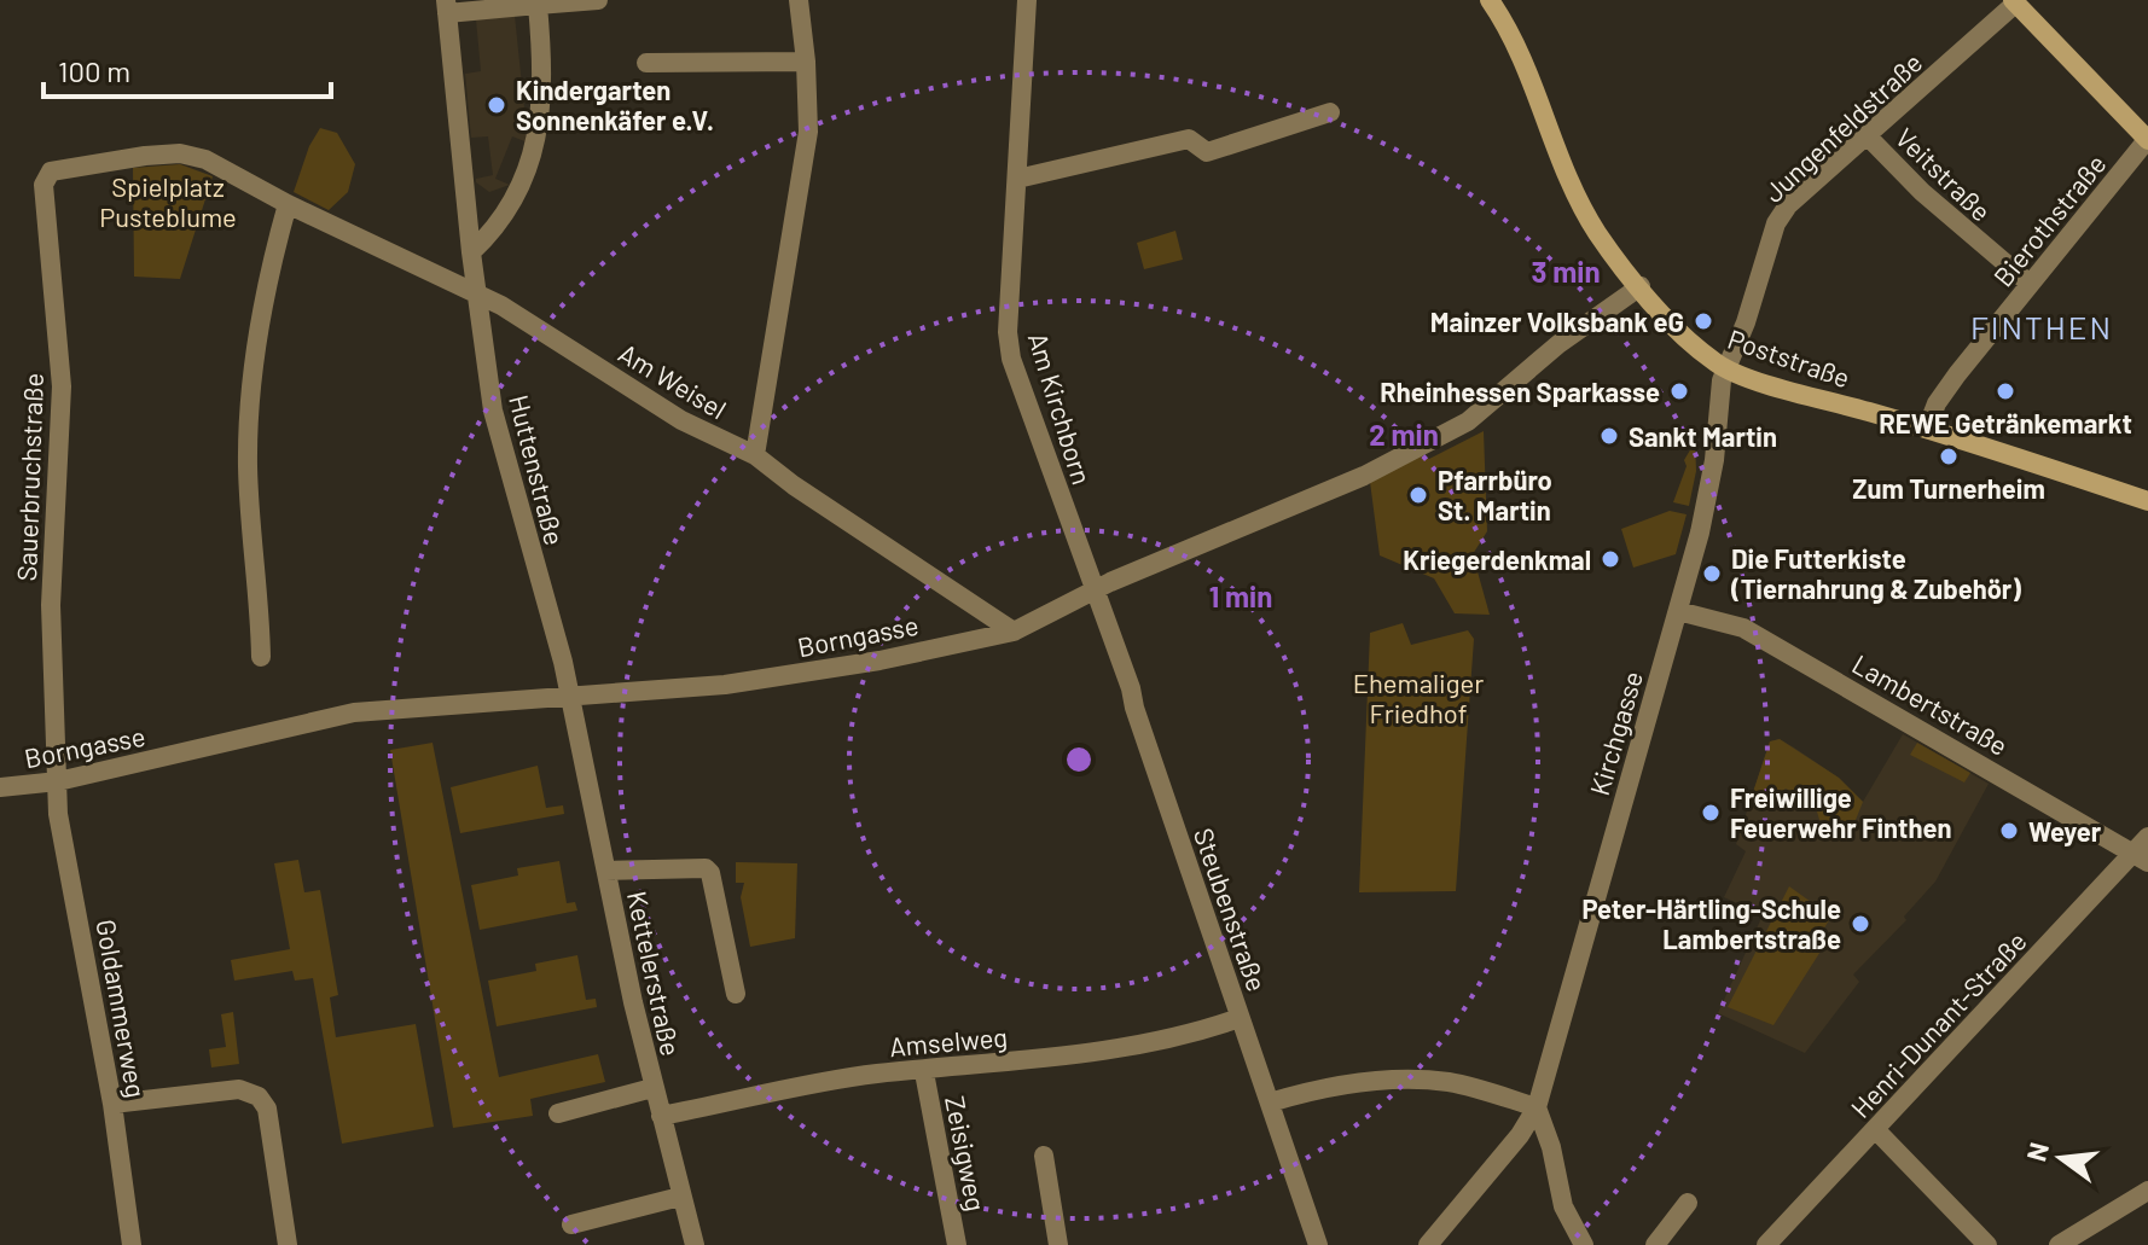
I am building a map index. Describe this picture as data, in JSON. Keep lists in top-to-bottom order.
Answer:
{
  "streets": {
    "main road": ["Poststraße"],
    "street": [
      "Jungenfeldstraße",
      "Veitstraße",
      "Bierothstraße",
      "Am Weisel",
      "Am Kirchborn",
      "Huttenstraße",
      "Sauerbruchstraße",
      "Borngasse",
      "Lambertstraße",
      "Kirchgasse",
      "Steubenstraße",
      "Kettelerstraße",
      "Goldammerweg",
      "Henri-Dunant-Straße",
      "Amselweg",
      "Zeisigweg"
    ]
  },
  "crossings": [
    ["Jungenfeldstraße", "Veitstraße"],
    ["Jungenfeldstraße", "Poststraße"],
    ["Jungenfeldstraße", "Kirchgasse"],
    ["Veitstraße", "Bierothstraße"],
    ["Bierothstraße", "Poststraße"],
    ["Poststraße", "Borngasse"],
    ["Poststraße", "Kirchgasse"],
    ["Am Weisel", "Huttenstraße"],
    ["Am Weisel", "Sauerbruchstraße"],
    ["Am Weisel", "Borngasse"],
    ["Am Kirchborn", "Borngasse"],
    ["Am Kirchborn", "Steubenstraße"],
    ["Huttenstraße", "Borngasse"],
    ["Huttenstraße", "Kettelerstraße"],
    ["Sauerbruchstraße", "Borngasse"],
    ["Sauerbruchstraße", "Goldammerweg"],
    ["Borngasse", "Steubenstraße"],
    ["Borngasse", "Kettelerstraße"],
    ["Borngasse", "Goldammerweg"],
    ["Lambertstraße", "Kirchgasse"],
    ["Lambertstraße", "Henri-Dunant-Straße"],
    ["Steubenstraße", "Amselweg"],
    ["Kettelerstraße", "Amselweg"],
    ["Amselweg", "Zeisigweg"]
  ],
  "districts": ["FINTHEN"],
  "parks": ["Spielplatz Pusteblume", "Ehemaliger Friedhof"],
  "places": [
    "Kindergarten Sonnenkäfer e.V.",
    "Mainzer Volksbank eG",
    "Rheinhessen Sparkasse",
    "REWE Getränkemarkt",
    "Sankt Martin",
    "Zum Turnerheim",
    "Pfarrbüro St. Martin",
    "Kriegerdenkmal",
    "Die Futterkiste (Tiernahrung & Zubehör)",
    "Freiwillige Feuerwehr Finthen",
    "Weyer",
    "Peter-Härtling-Schule Lambertstraße"
  ],
  "scale_bar": "100 m",
  "north": "left",
  "rings": ["3 min", "2 min", "1 min"]
}
